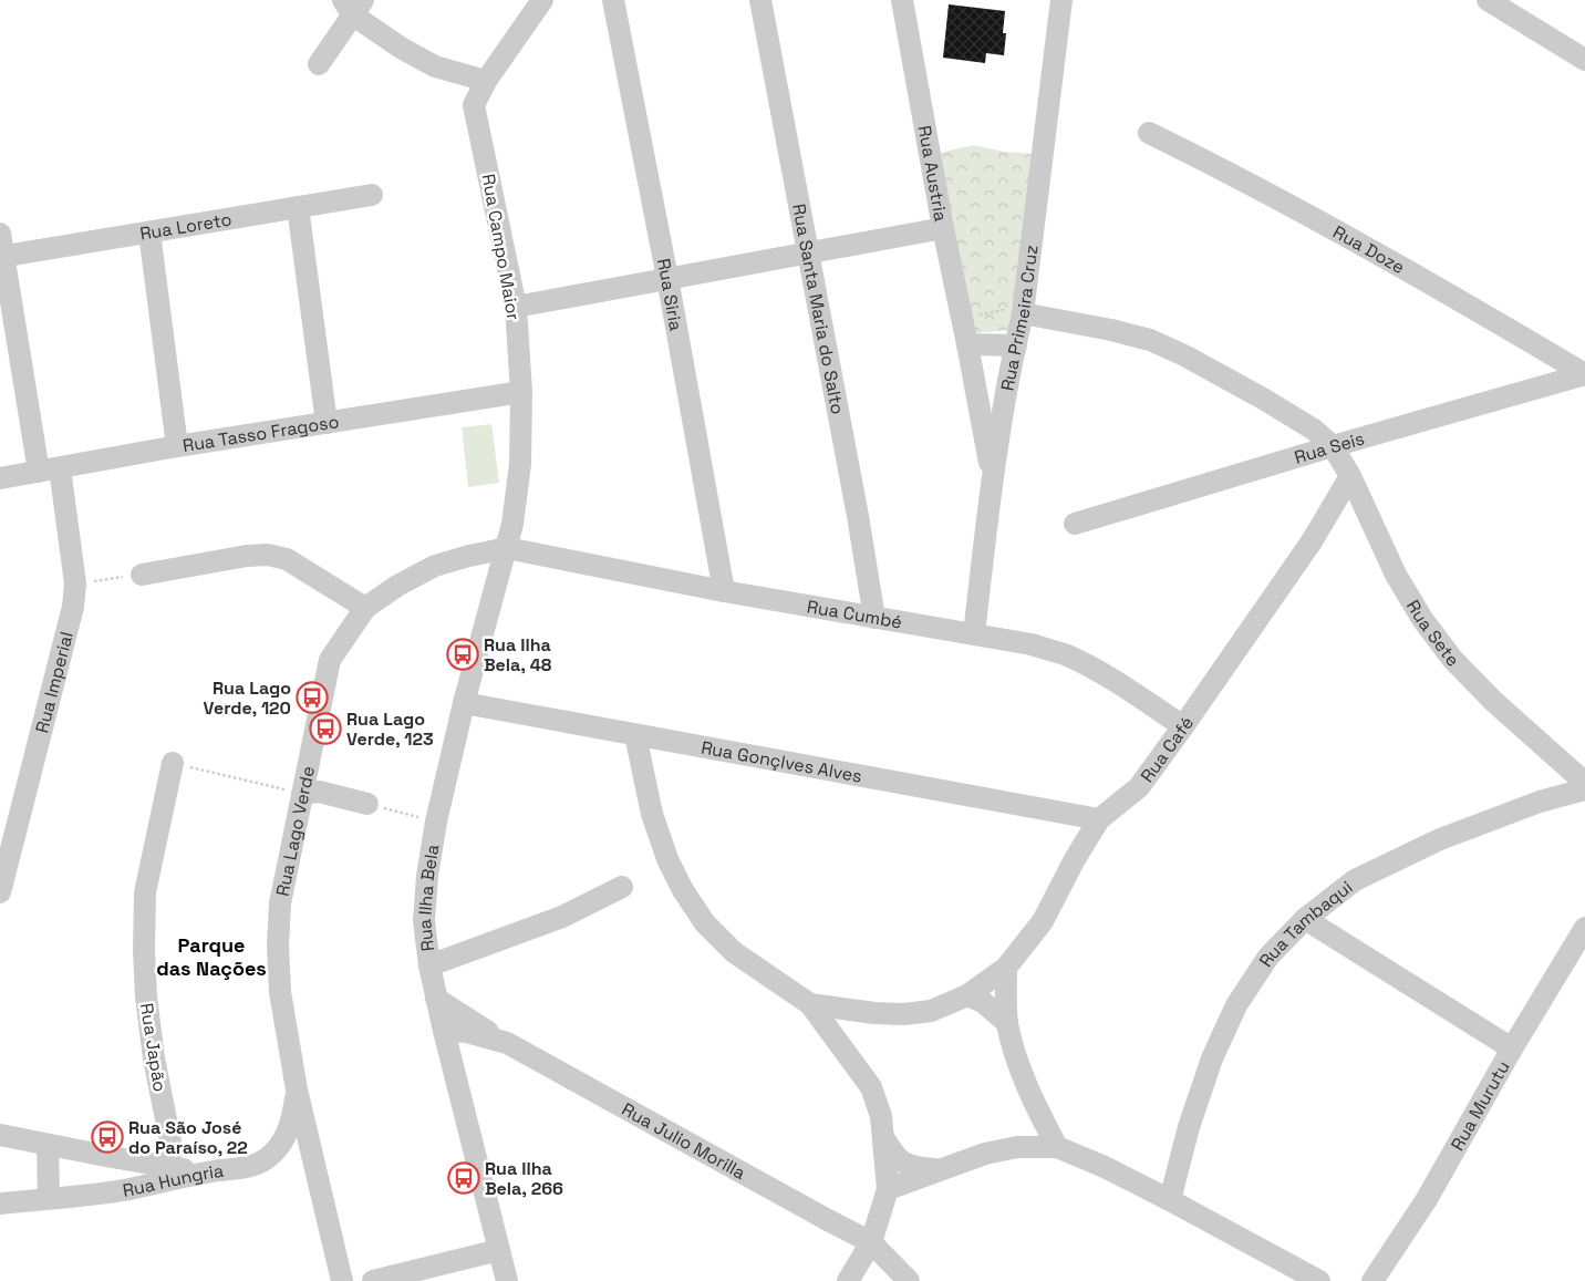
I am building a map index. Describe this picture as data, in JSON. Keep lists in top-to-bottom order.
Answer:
{
  "streets": {
    "street": [
      "Rua Austria",
      "Rua Loreto",
      "Rua Campo Maior",
      "Rua Doze",
      "Rua Siria",
      "Rua Santa Maria do Salto",
      "Rua Primeira Cruz",
      "Rua Tasso Fragoso",
      "Rua Seis",
      "Rua Cumbé",
      "Rua Sete",
      "Rua Imperial",
      "Rua Café",
      "Rua Gonçlves Alves",
      "Rua Lago Verde",
      "Rua Ilha Bela",
      "Rua Tambaqui",
      "Rua Japão",
      "Rua Murutu",
      "Rua Julio Morilla",
      "Rua Hungria"
    ]
  },
  "crossings": [
    ["Rua Austria", "Rua Primeira Cruz"],
    ["Rua Loreto", "Rua Imperial"],
    ["Rua Campo Maior", "Rua Tasso Fragoso"],
    ["Rua Campo Maior", "Rua Cumbé"],
    ["Rua Campo Maior", "Rua Lago Verde"],
    ["Rua Campo Maior", "Rua Ilha Bela"],
    ["Rua Doze", "Rua Seis"],
    ["Rua Siria", "Rua Cumbé"],
    ["Rua Santa Maria do Salto", "Rua Cumbé"],
    ["Rua Primeira Cruz", "Rua Cumbé"],
    ["Rua Primeira Cruz", "Rua Sete"],
    ["Rua Tasso Fragoso", "Rua Imperial"],
    ["Rua Seis", "Rua Sete"],
    ["Rua Cumbé", "Rua Café"],
    ["Rua Cumbé", "Rua Lago Verde"],
    ["Rua Cumbé", "Rua Ilha Bela"],
    ["Rua Sete", "Rua Café"],
    ["Rua Café", "Rua Gonçlves Alves"],
    ["Rua Gonçlves Alves", "Rua Ilha Bela"],
    ["Rua Lago Verde", "Rua Ilha Bela"],
    ["Rua Lago Verde", "Rua Hungria"],
    ["Rua Ilha Bela", "Rua Julio Morilla"]
  ],
  "districts": ["Parque das Nações"],
  "places": {
    "bus stop": [
      "Rua Ilha Bela, 48",
      "Rua Lago Verde, 120",
      "Rua Lago Verde, 123",
      "Rua São José do Paraíso, 22",
      "Rua Ilha Bela, 266"
    ]
  }
}
